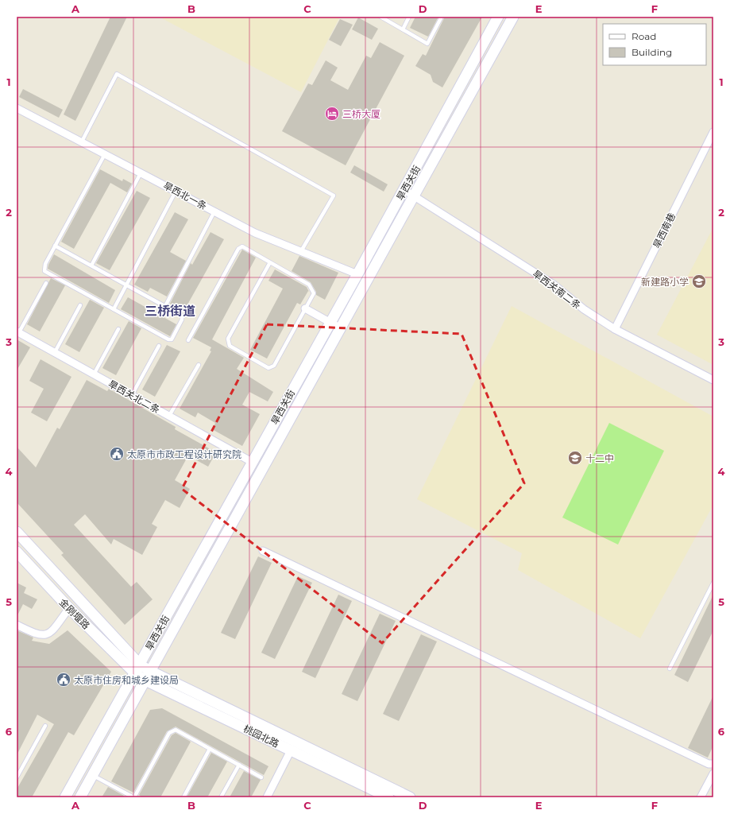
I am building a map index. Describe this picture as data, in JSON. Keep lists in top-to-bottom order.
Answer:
{
  "streets": {
    "main road": ["旱西关街", "金刚堰路", "桃园北路"],
    "street": [
      "旱西北一条",
      "旱西南巷",
      "旱西关南二条",
      "旱西关北二条"
    ]
  },
  "crossings": [
    ["旱西关街", "旱西北一条"],
    ["旱西关街", "旱西关南二条"],
    ["旱西关街", "旱西关北二条"],
    ["旱西关街", "金刚堰路"],
    ["旱西关街", "桃园北路"],
    ["旱西南巷", "旱西关南二条"],
    ["金刚堰路", "桃园北路"]
  ],
  "districts": ["三桥街道"],
  "places": {
    "hotel": ["三桥大厦"],
    "school or university": ["新建路小学", "十二中"],
    "public building": ["太原市市政工程设计研究院", "太原市住房和城乡建设局"]
  },
  "legend": ["Road", "Building"],
  "grid": {
    "columns": [
      "A",
      "B",
      "C",
      "D",
      "E",
      "F"
    ],
    "rows": [
      "1",
      "2",
      "3",
      "4",
      "5",
      "6"
    ]
  }
}
